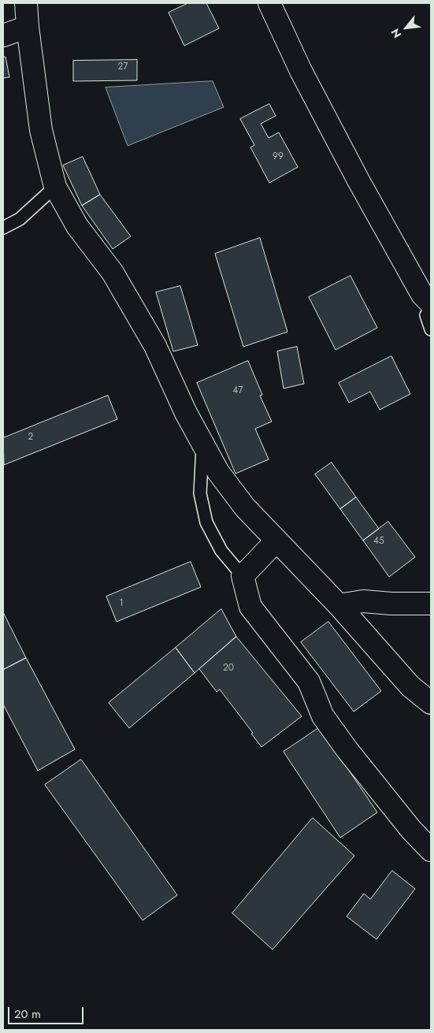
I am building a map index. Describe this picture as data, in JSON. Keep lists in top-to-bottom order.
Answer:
{
  "house_numbers": [
    "27",
    "99",
    "47",
    "2",
    "45",
    "1",
    "20"
  ],
  "scale_bar": "20 m",
  "north": "bottom left"
}
